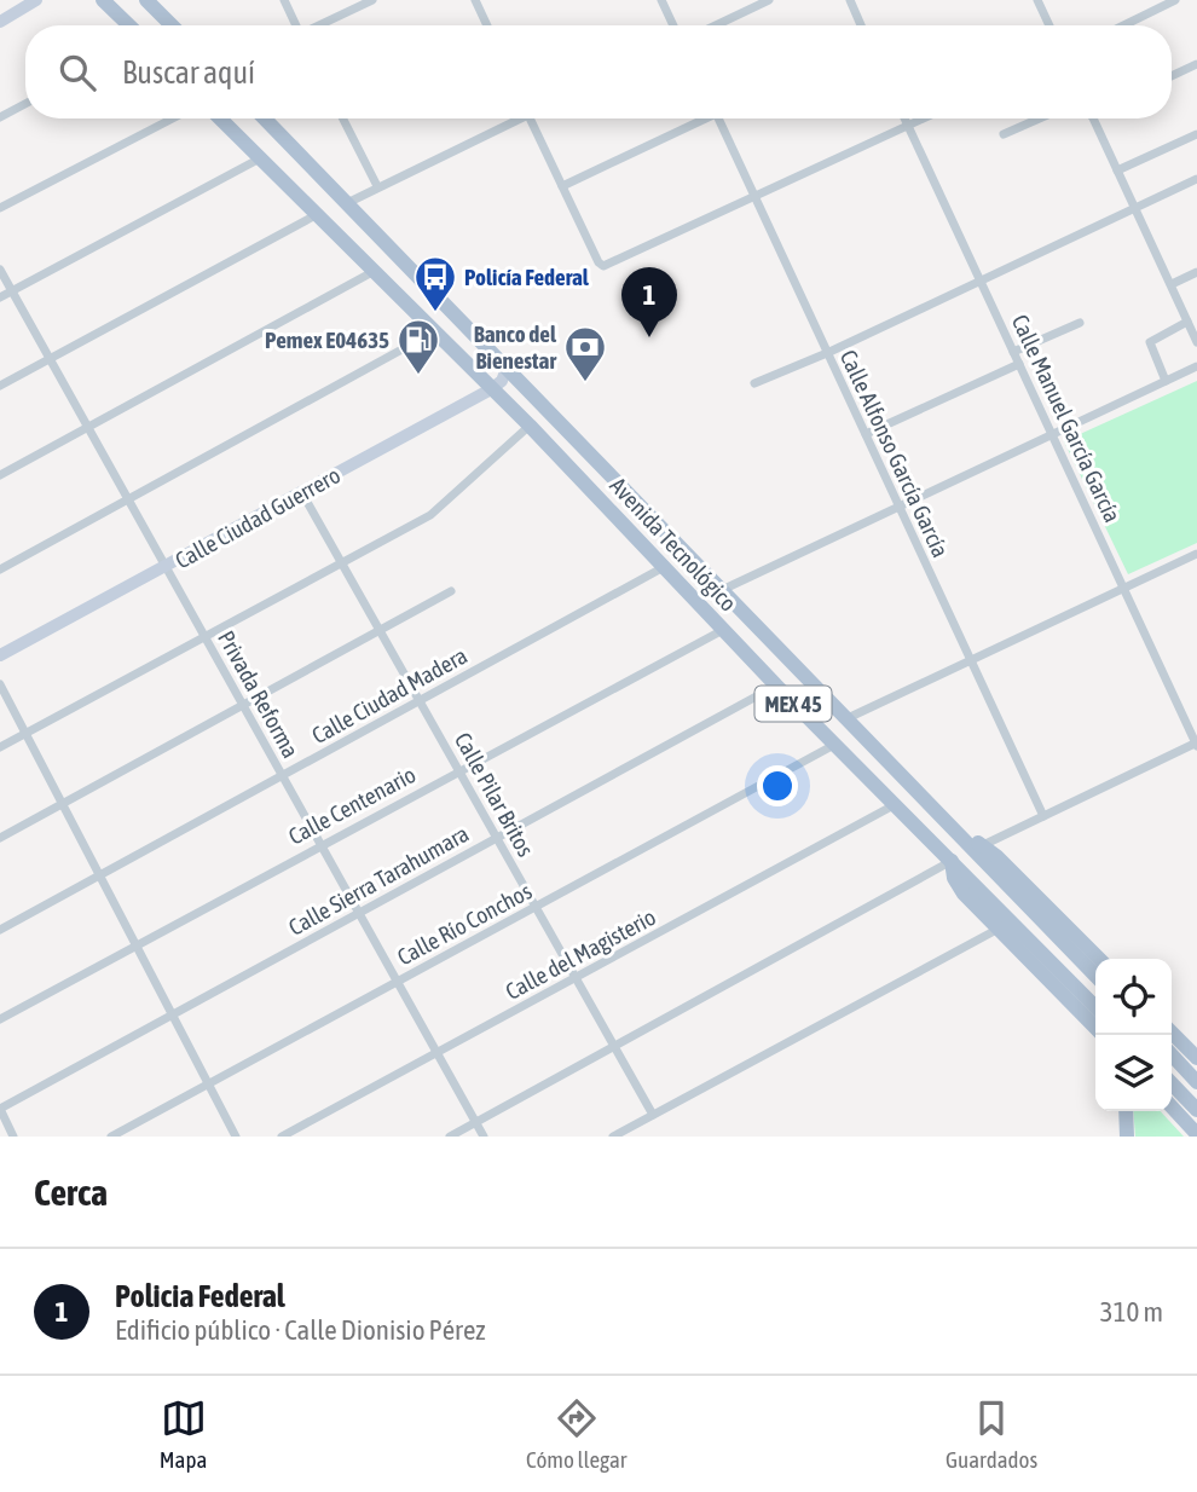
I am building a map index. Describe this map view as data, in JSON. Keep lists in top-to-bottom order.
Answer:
{
  "streets": {
    "main road": ["Avenida Tecnológico", "MEX 45"],
    "street": [
      "Calle Manuel García García",
      "Calle Alfonso García García",
      "Calle Ciudad Guerrero",
      "Privada Reforma",
      "Calle Ciudad Madera",
      "Calle Pilar Britos",
      "Calle Centenario",
      "Calle Sierra Tarahumara",
      "Calle Río Conchos",
      "Calle del Magisterio"
    ]
  },
  "crossings": [
    ["Calle Ciudad Guerrero", "Avenida Tecnológico"],
    ["Calle Ciudad Guerrero", "Privada Reforma"],
    ["Calle Ciudad Guerrero", "Calle Pilar Britos"],
    ["Avenida Tecnológico", "Calle Ciudad Madera"],
    ["Avenida Tecnológico", "Calle Centenario"],
    ["Avenida Tecnológico", "Calle Sierra Tarahumara"],
    ["Avenida Tecnológico", "Calle Río Conchos"],
    ["Avenida Tecnológico", "Calle del Magisterio"],
    ["Privada Reforma", "Calle Ciudad Madera"],
    ["Privada Reforma", "Calle Centenario"],
    ["Privada Reforma", "Calle Sierra Tarahumara"],
    ["Privada Reforma", "Calle Río Conchos"],
    ["Privada Reforma", "Calle del Magisterio"],
    ["Calle Ciudad Madera", "Calle Pilar Britos"],
    ["Calle Pilar Britos", "Calle Centenario"],
    ["Calle Pilar Britos", "Calle Sierra Tarahumara"],
    ["Calle Pilar Britos", "Calle Río Conchos"],
    ["Calle Pilar Britos", "Calle del Magisterio"]
  ],
  "places": {
    "bus stop": ["Policía Federal"],
    "fuel station": ["Pemex E04635"],
    "bank": ["Banco del Bienestar"]
  },
  "page": {
    "search": "Buscar aquí",
    "pins": "1",
    "heading": "Cerca",
    "list": [
      {
        "mark": "1",
        "name": "Policia Federal",
        "note": "Edificio público · Calle Dionisio Pérez",
        "value": "310 m"
      }
    ],
    "nav": ["Mapa", "Cómo llegar", "Guardados"]
  }
}
